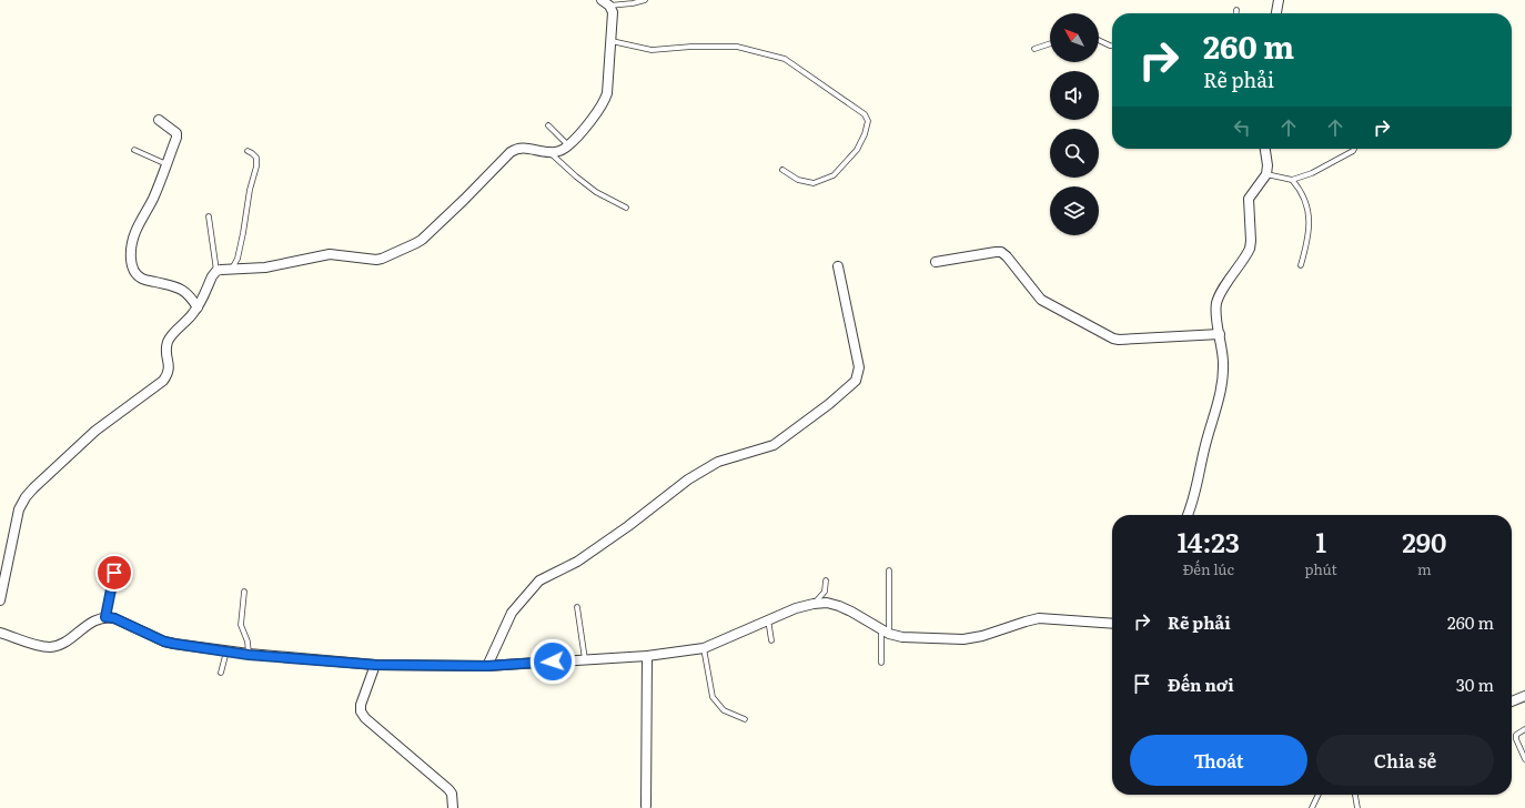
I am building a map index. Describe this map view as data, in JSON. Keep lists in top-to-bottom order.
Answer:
{
  "north": "top left",
  "page": {
    "turn": ["260 m", "Rẽ phải"],
    "eta": [
      "14:23",
      "Đến lúc",
      "1",
      "phút",
      "290",
      "m"
    ],
    "list": [
      {
        "name": "Rẽ phải",
        "value": "260 m"
      },
      {
        "name": "Đến nơi",
        "value": "30 m"
      }
    ],
    "buttons": ["Thoát", "Chia sẻ"]
  }
}
